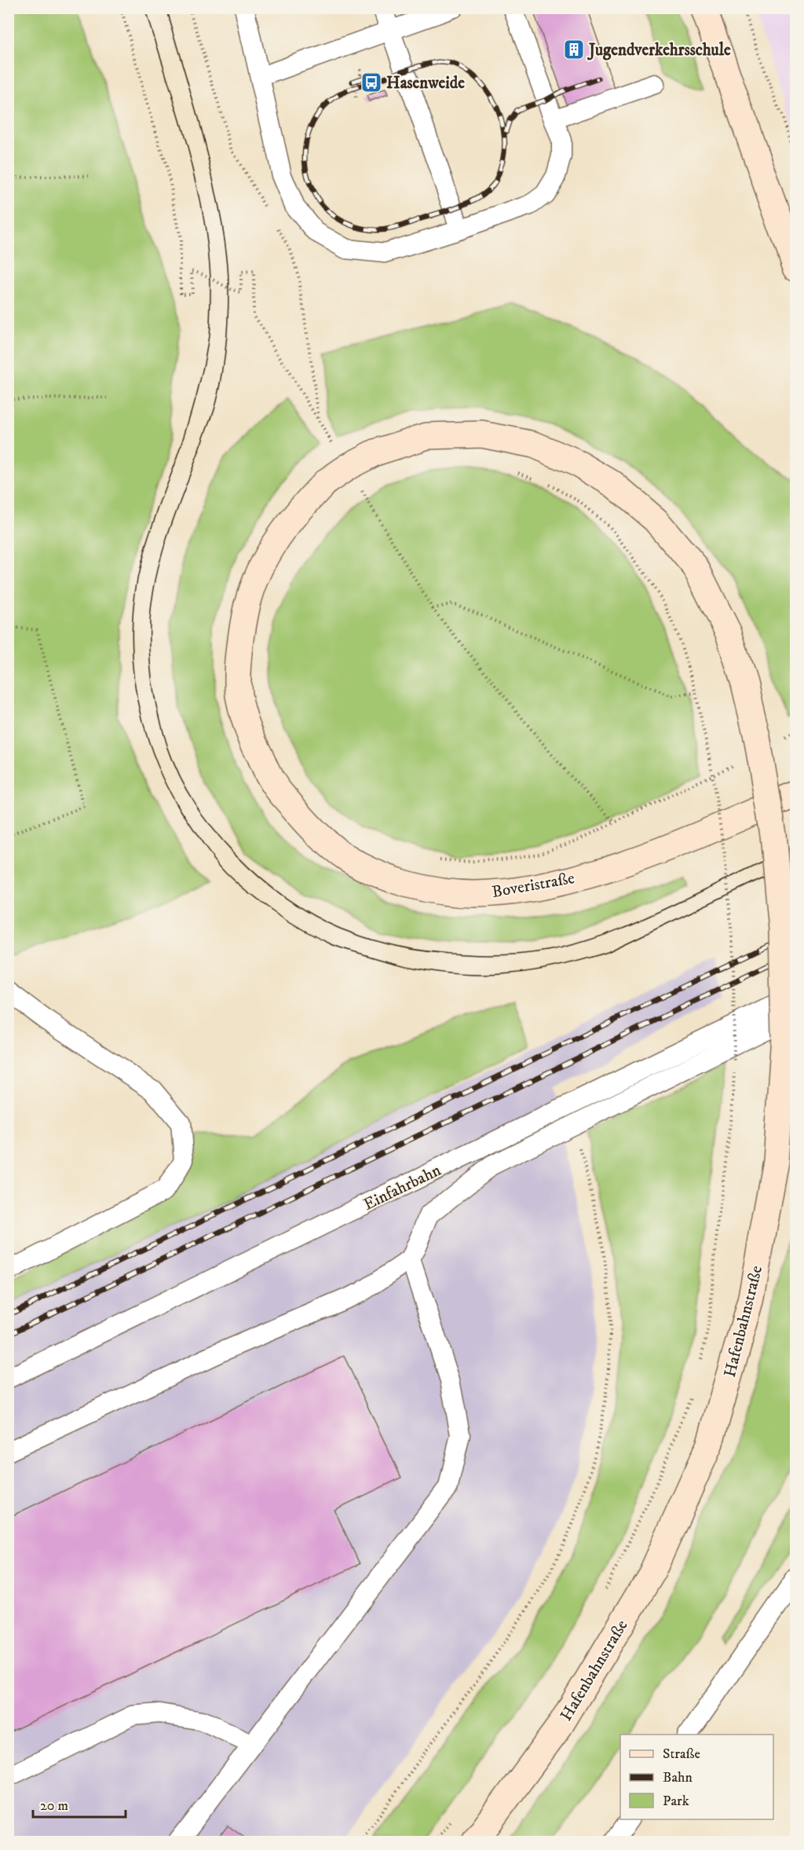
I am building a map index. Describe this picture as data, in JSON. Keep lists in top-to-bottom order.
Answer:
{
  "streets": {
    "main road": ["Boveristraße", "Hafenbahnstraße"],
    "lane": ["Einfahrbahn"]
  },
  "crossings": [
    ["Boveristraße", "Hafenbahnstraße"]
  ],
  "places": {
    "building": ["Jugendverkehrsschule"],
    "bus stop": ["Hasenweide"]
  },
  "legend": ["Straße", "Bahn", "Park"],
  "scale_bar": "20 m"
}
